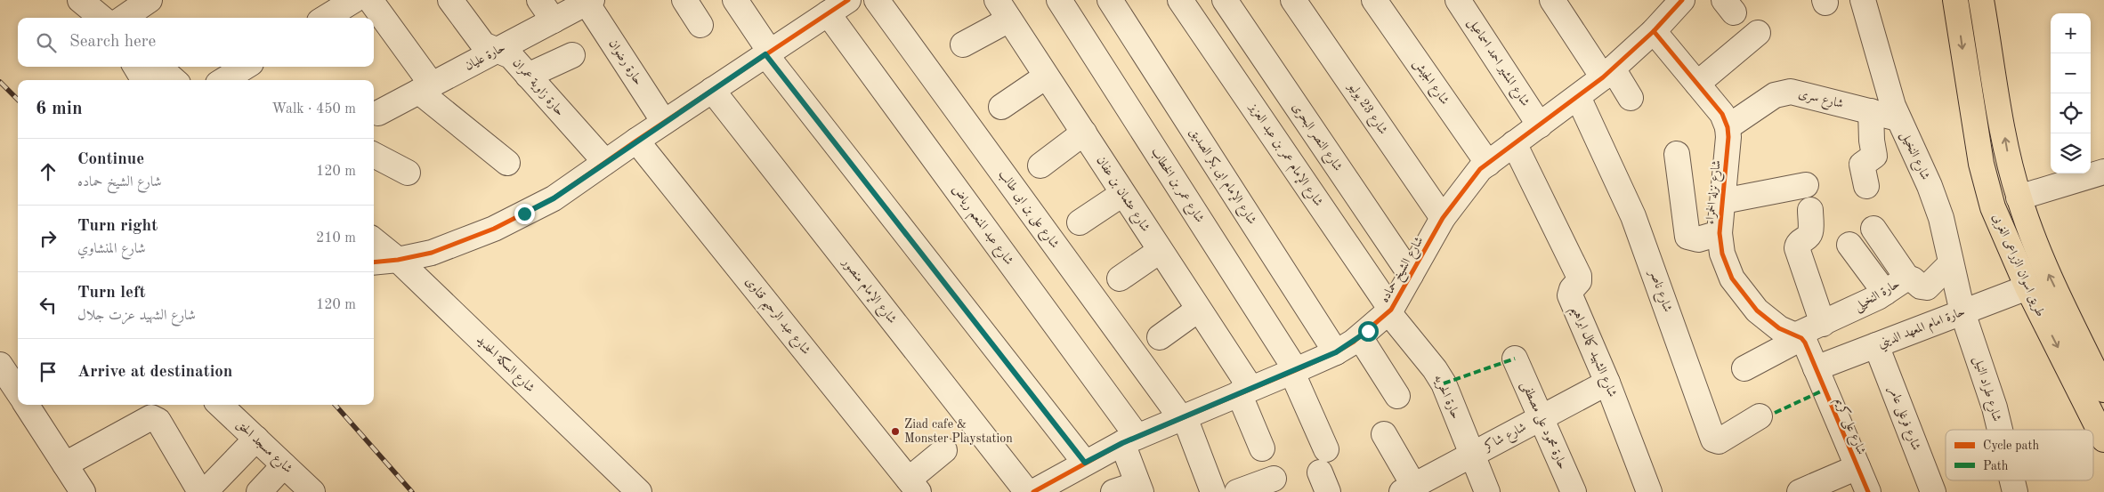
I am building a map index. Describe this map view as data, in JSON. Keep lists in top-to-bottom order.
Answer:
{
  "streets": {
    "main road": ["طريق اسوان الزراعى الغربى"],
    "street": [
      "حارة عليان",
      "حارة رضوان",
      "شارع المشير احمد اسماعيل",
      "شارع الجيش",
      "حارة زاوية عمران",
      "شارع سرى",
      "شارع 23 يوليو",
      "شارع النصر البحرى",
      "شارع الإمام عمر بن عبد العزيز",
      "شارع النخيل",
      "شارع الإمام ابى بكر الصديق",
      "شارع عمر بن الخطاب",
      "شارع نزله الحمراء",
      "شارع عثمان بن عفان",
      "شارع على بن ابى طالب",
      "شارع عبد المنعم رياض",
      "شارع الشيخ حماده",
      "شارع الإمام منصور",
      "شارع ناصر",
      "حارة النخيلى",
      "شارع عبد الرحيم قناوى",
      "حارة امام المعهد الديني",
      "شارع الشهيد كمال ابراهيم",
      "شارع السكة الحديد",
      "شارع طراد النيل",
      "حارة الحريه",
      "شارع فرغلى عامر",
      "حارة محمود على مصطفى",
      "شارع على كريم",
      "شارع شاكر",
      "شارع مسجد الحق"
    ]
  },
  "crossings": [
    ["حارة عليان", "حارة رضوان"],
    ["حارة عليان", "حارة زاوية عمران"],
    ["شارع المشير احمد اسماعيل", "شارع الشيخ حماده"],
    ["شارع الجيش", "شارع الشيخ حماده"],
    ["شارع سرى", "شارع النخيل"],
    ["شارع سرى", "شارع نزله الحمراء"],
    ["شارع 23 يوليو", "شارع الشيخ حماده"],
    ["شارع النصر البحرى", "شارع الشيخ حماده"],
    ["شارع الإمام عمر بن عبد العزيز", "شارع الشيخ حماده"],
    ["شارع الإمام عمر بن عبد العزيز", "حارة الحريه"],
    ["شارع النخيل", "حارة النخيلى"],
    ["شارع النخيل", "حارة امام المعهد الديني"],
    ["شارع النخيل", "شارع طراد النيل"],
    ["شارع الإمام ابى بكر الصديق", "شارع الشيخ حماده"],
    ["شارع عمر بن الخطاب", "شارع الشيخ حماده"],
    ["شارع نزله الحمراء", "شارع الشيخ حماده"],
    ["شارع نزله الحمراء", "حارة النخيلى"],
    ["شارع عثمان بن عفان", "شارع الشيخ حماده"],
    ["شارع على بن ابى طالب", "شارع الشيخ حماده"],
    ["شارع عبد المنعم رياض", "شارع الشيخ حماده"],
    ["طريق اسوان الزراعى الغربى", "حارة امام المعهد الديني"],
    ["شارع الشيخ حماده", "شارع ناصر"],
    ["شارع الشيخ حماده", "شارع الشهيد كمال ابراهيم"],
    ["شارع الشيخ حماده", "حارة الحريه"],
    ["حارة امام المعهد الديني", "شارع طراد النيل"],
    ["حارة امام المعهد الديني", "شارع فرغلى عامر"],
    ["حارة امام المعهد الديني", "شارع على كريم"],
    ["شارع الشهيد كمال ابراهيم", "شارع شاكر"],
    ["حارة الحريه", "شارع شاكر"],
    ["حارة محمود على مصطفى", "شارع شاكر"]
  ],
  "places": ["Ziad cafe & Monster Playstation"],
  "legend": ["Cycle path", "Path"],
  "page": {
    "map_buttons": ["+", "−"],
    "search": "Search here",
    "heading": ["6 min", "Walk · 450 m"],
    "list": [
      ["Continue", "شارع الشيخ حماده", "120 m"],
      ["Turn right", "شارع المنشاوي", "210 m"],
      ["Turn left", "شارع الشهيد عزت جلال", "120 m"],
      "Arrive at destination"
    ]
  }
}
